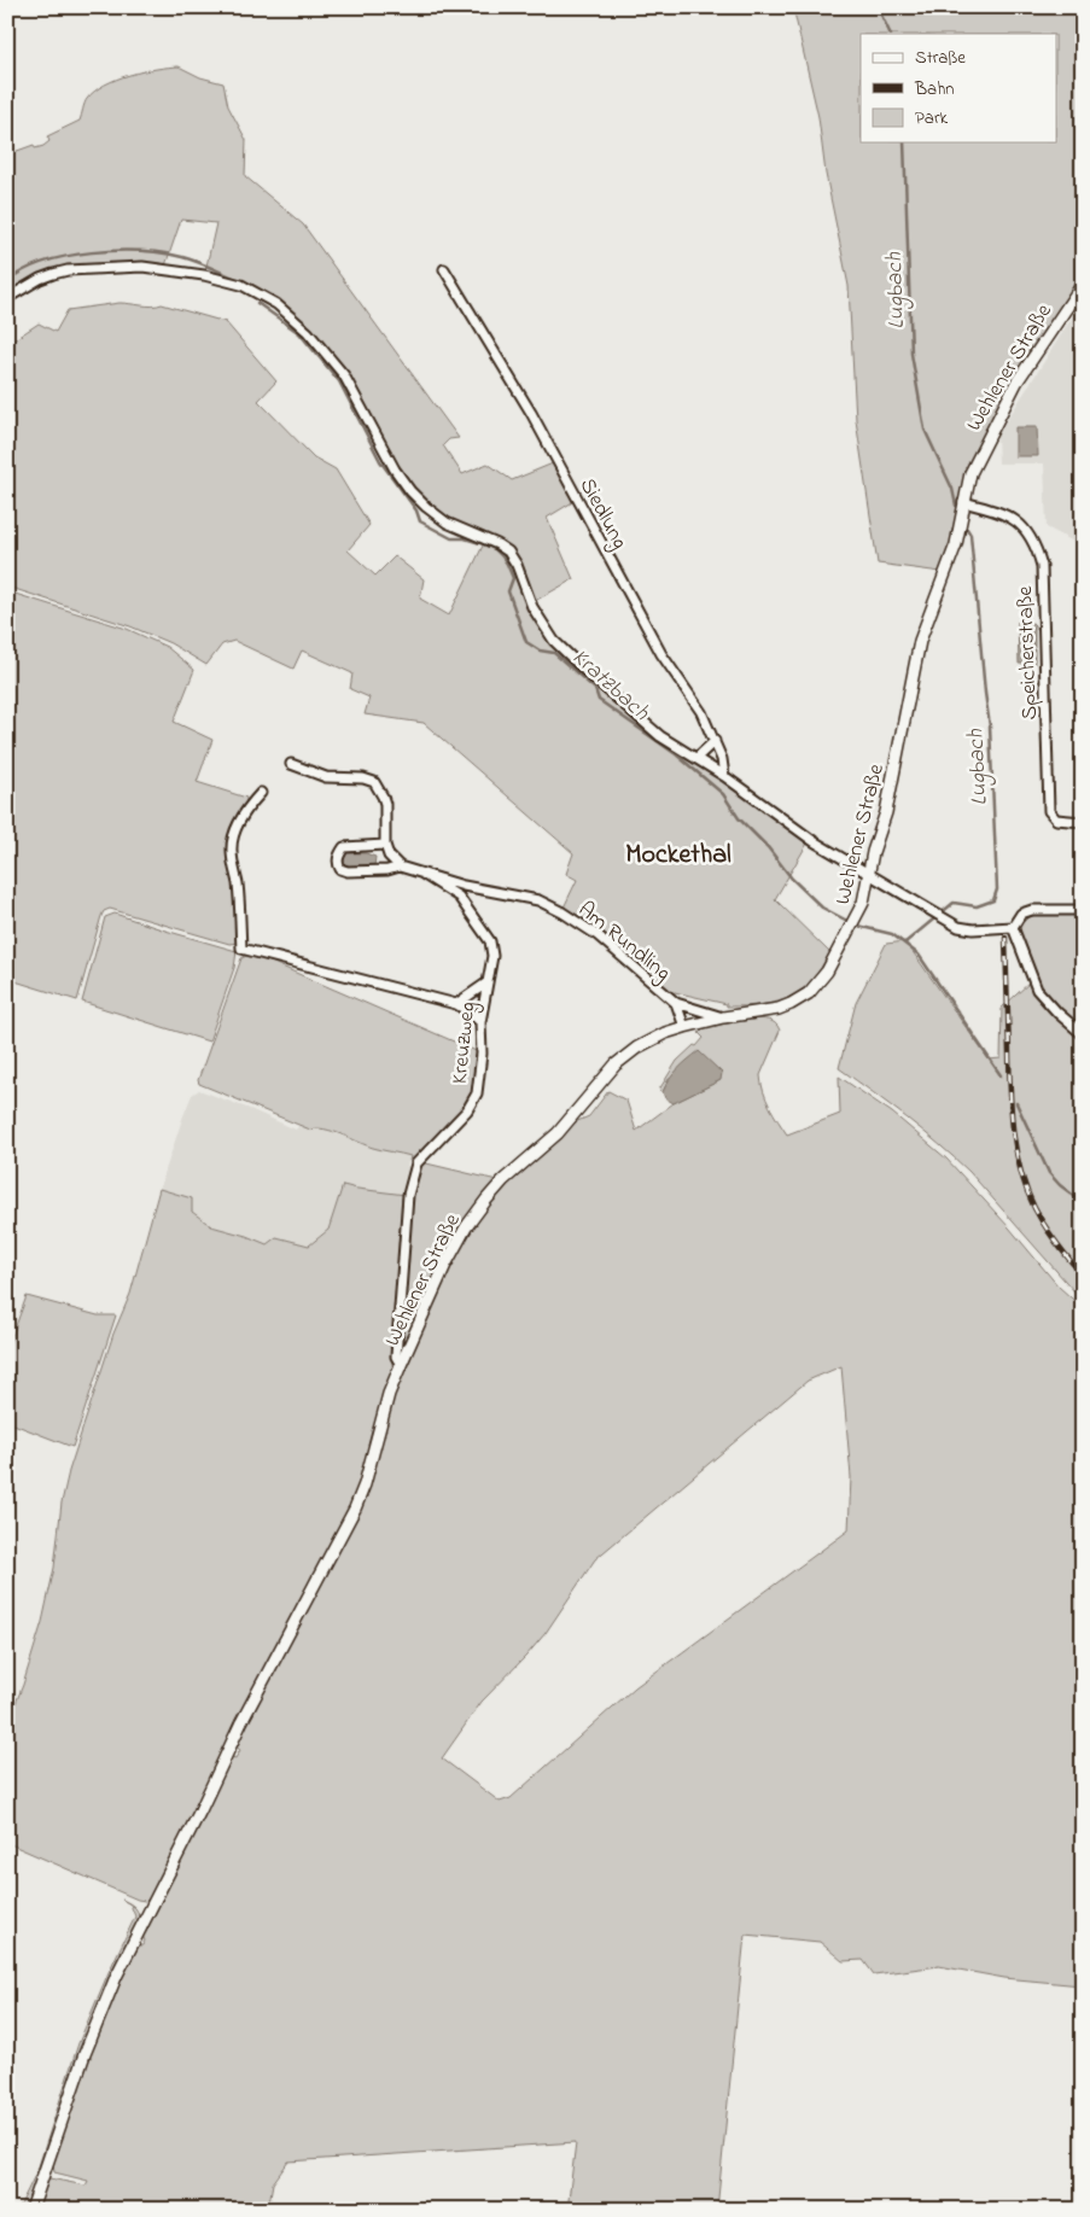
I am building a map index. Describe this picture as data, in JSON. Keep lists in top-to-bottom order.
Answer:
{
  "streets": {
    "street": [
      "Wehlener Straße",
      "Siedlung",
      "Speicherstraße",
      "Am Rundling",
      "Kreuzweg"
    ]
  },
  "crossings": [
    ["Wehlener Straße", "Speicherstraße"],
    ["Wehlener Straße", "Am Rundling"],
    ["Wehlener Straße", "Kreuzweg"],
    ["Am Rundling", "Kreuzweg"]
  ],
  "districts": ["Mockethal"],
  "water": ["Lugbach", "Kratzbach"],
  "legend": ["Straße", "Bahn", "Park"]
}
